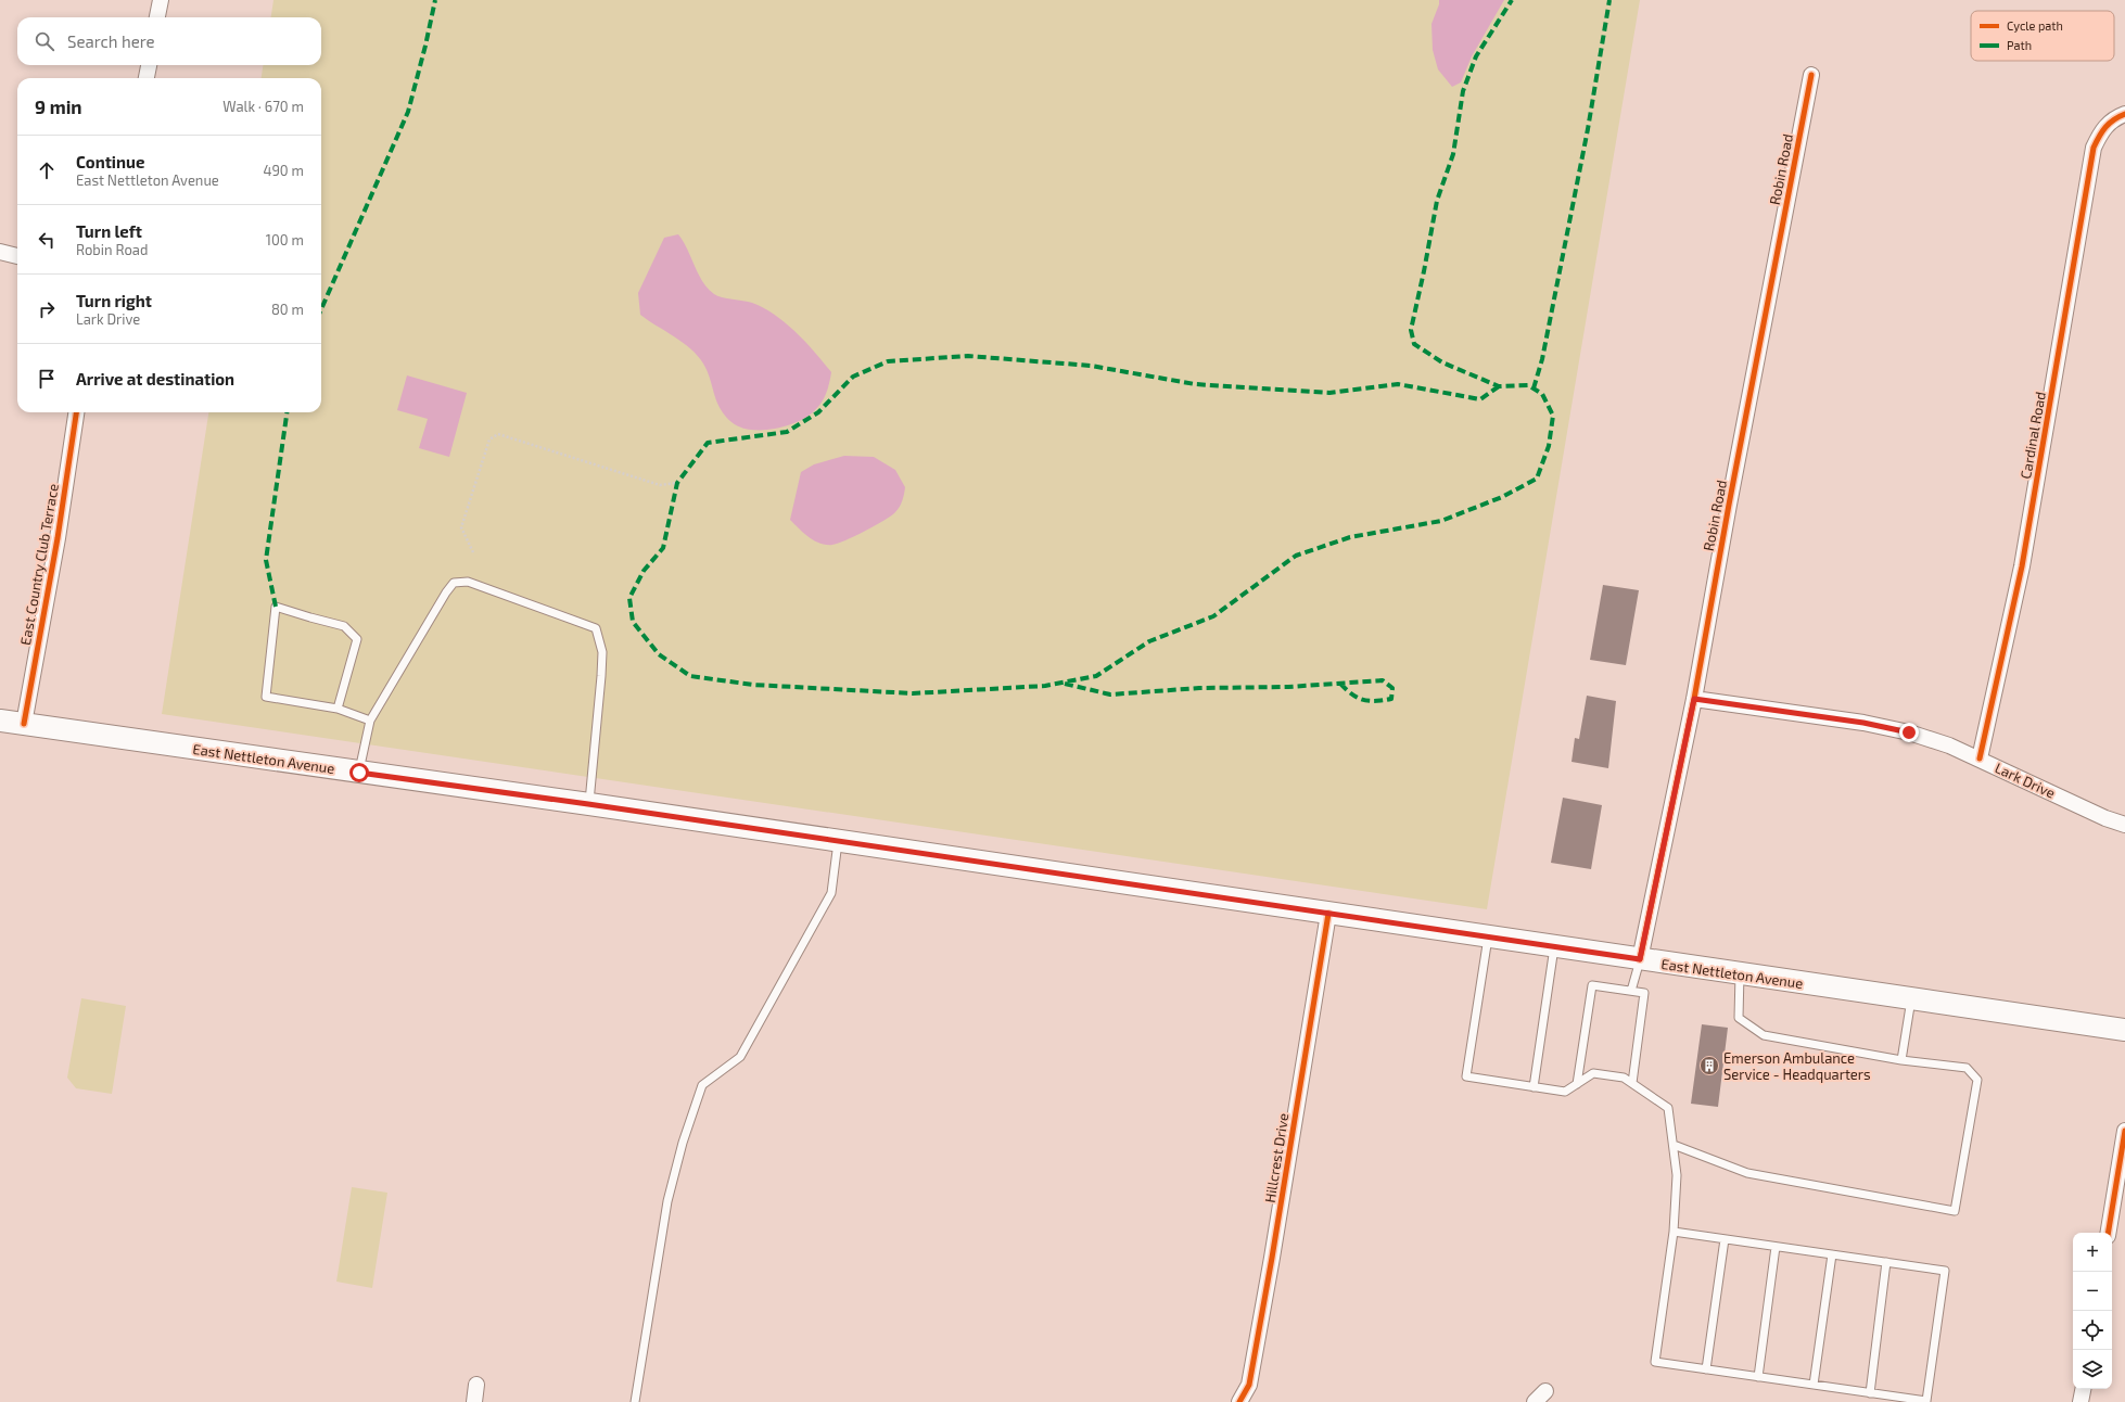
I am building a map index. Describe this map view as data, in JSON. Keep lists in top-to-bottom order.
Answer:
{
  "streets": {
    "main road": ["East Nettleton Avenue"],
    "street": [
      "Robin Road",
      "Cardinal Road",
      "East Country Club Terrace",
      "Lark Drive",
      "Hillcrest Drive"
    ]
  },
  "crossings": [
    ["Robin Road", "East Nettleton Avenue"],
    ["Robin Road", "Lark Drive"],
    ["Cardinal Road", "Lark Drive"],
    ["East Country Club Terrace", "East Nettleton Avenue"],
    ["East Nettleton Avenue", "Hillcrest Drive"]
  ],
  "places": {
    "building": ["Emerson Ambulance Service - Headquarters"]
  },
  "legend": ["Cycle path", "Path"],
  "page": {
    "search": "Search here",
    "heading": ["9 min", "Walk · 670 m"],
    "list": [
      ["Continue", "East Nettleton Avenue", "490 m"],
      ["Turn left", "Robin Road", "100 m"],
      ["Turn right", "Lark Drive", "80 m"],
      "Arrive at destination"
    ],
    "map_buttons": ["+", "−"]
  }
}
